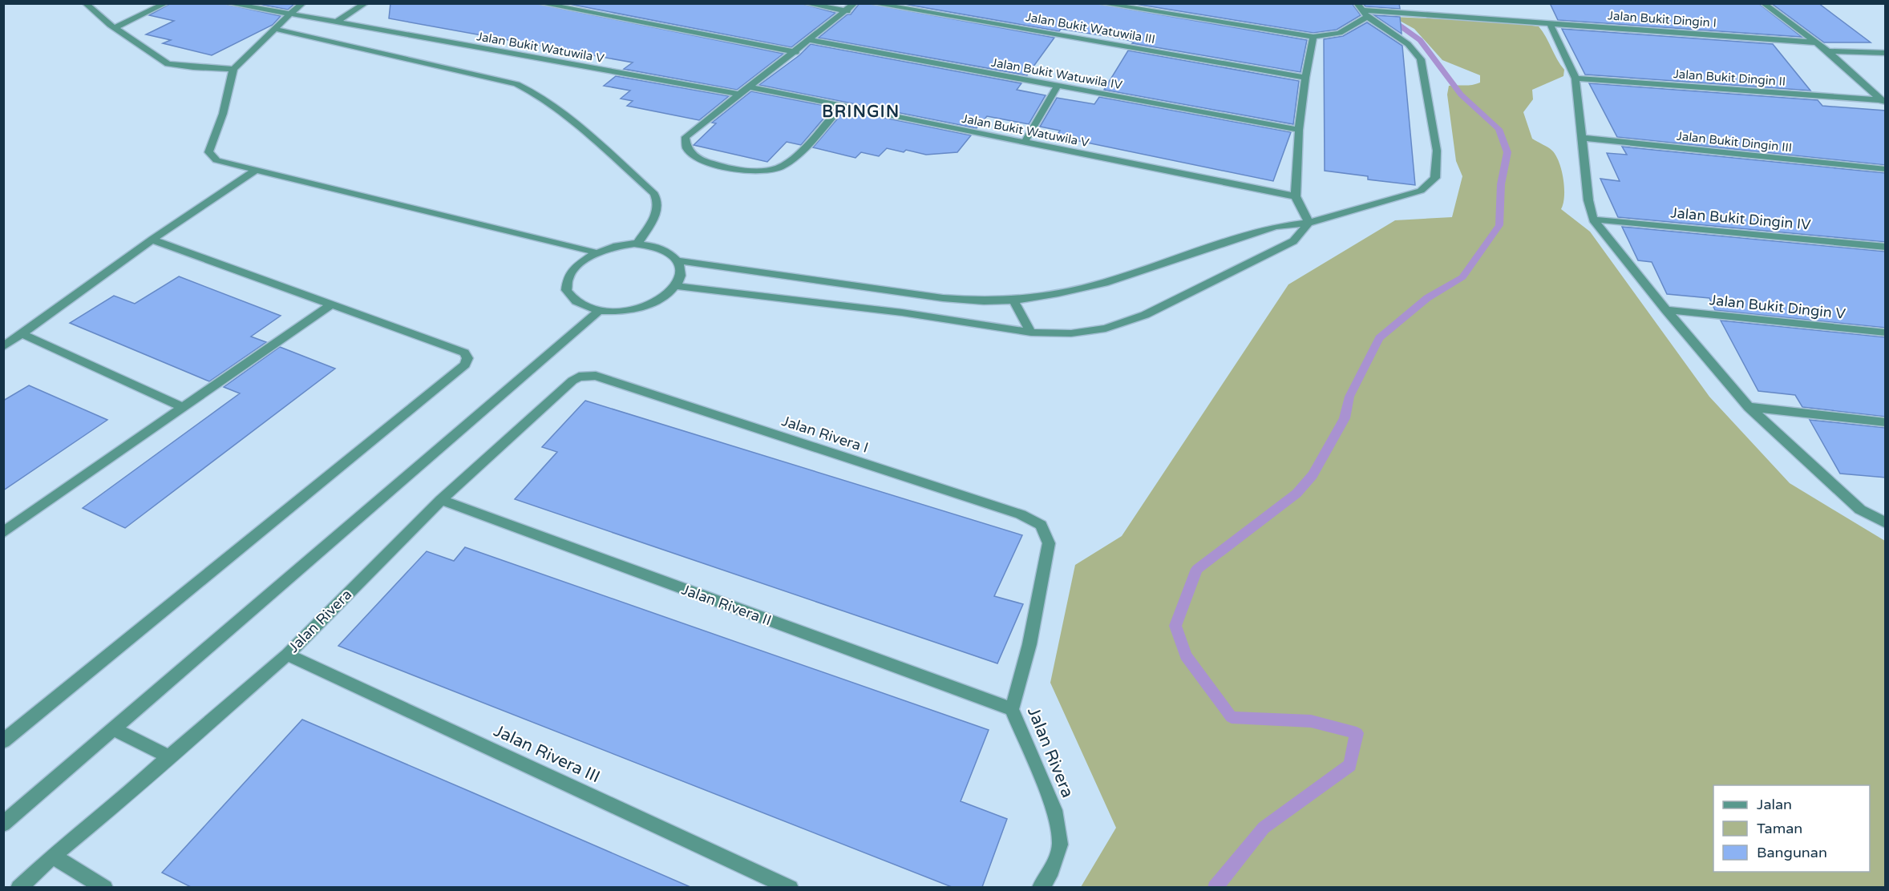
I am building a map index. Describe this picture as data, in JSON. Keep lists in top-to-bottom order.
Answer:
{
  "streets": {
    "street": [
      "Jalan Bukit Dingin I",
      "Jalan Bukit Watuwila III",
      "Jalan Bukit Watuwila V",
      "Jalan Bukit Watuwila IV",
      "Jalan Bukit Dingin II",
      "Jalan Bukit Dingin III",
      "Jalan Bukit Dingin IV",
      "Jalan Bukit Dingin V",
      "Jalan Rivera I",
      "Jalan Rivera II",
      "Jalan Rivera",
      "Jalan Rivera III"
    ]
  },
  "crossings": [
    ["Jalan Rivera I", "Jalan Rivera"],
    ["Jalan Rivera II", "Jalan Rivera"],
    ["Jalan Rivera", "Jalan Rivera III"]
  ],
  "districts": ["BRINGIN"],
  "legend": ["Jalan", "Taman", "Bangunan"]
}
